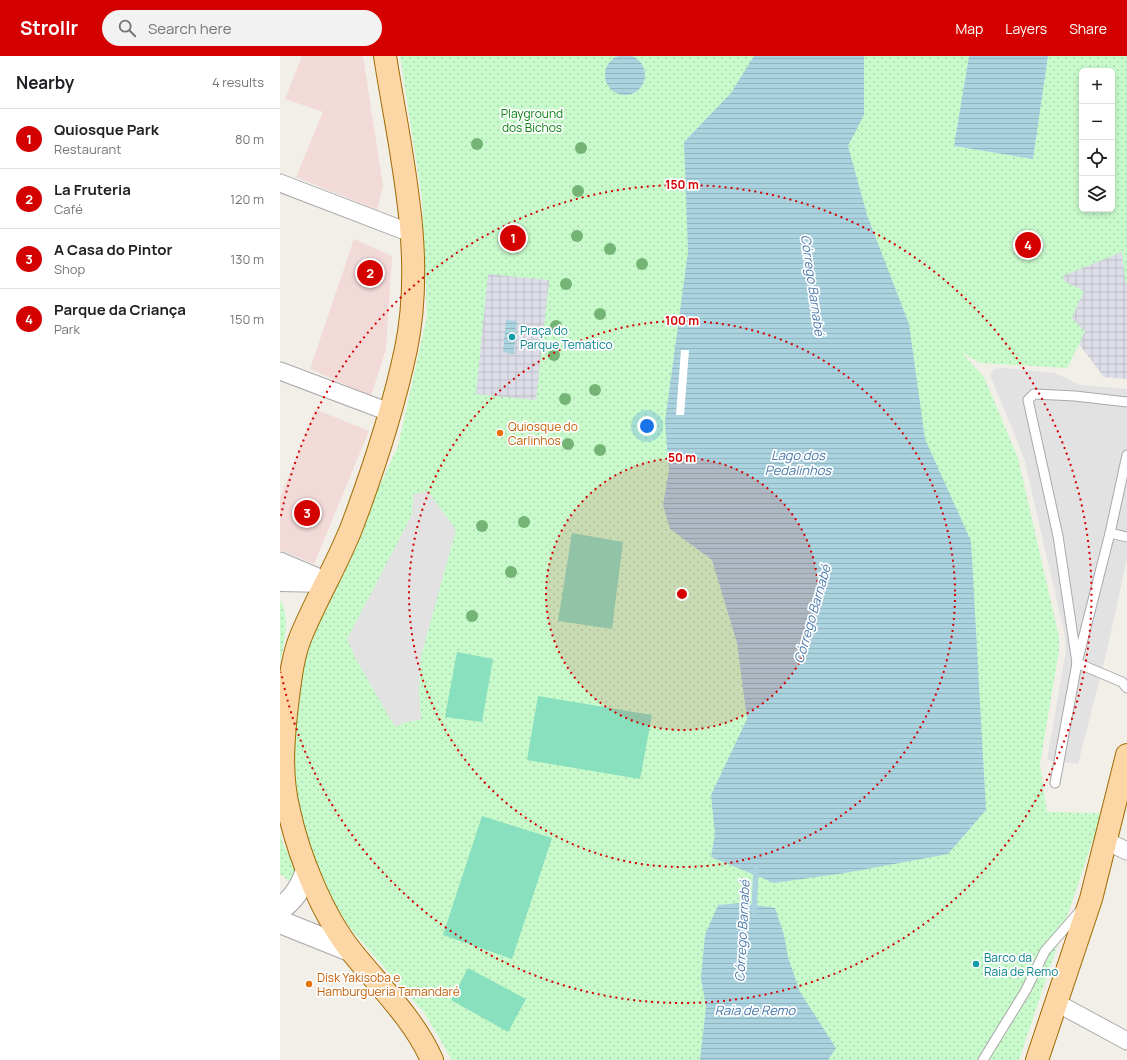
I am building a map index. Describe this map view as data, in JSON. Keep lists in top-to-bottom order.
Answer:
{
  "water": ["Córrego Barnabé", "Lago dos Pedalinhos", "Raia de Remo"],
  "parks": ["Playground dos Bichos"],
  "places": [
    "Praça do Parque Tematico",
    "Quiosque do Carlinhos",
    "Barco da Raia de Remo",
    "Disk Yakisoba e Hamburgueria Tamandaré"
  ],
  "page": {
    "header": "Strollr",
    "search": "Search here",
    "nav": ["Map", "Layers", "Share"],
    "heading": ["Nearby", "4 results"],
    "map_buttons": ["+", "−"],
    "list": [
      {
        "mark": "1",
        "name": "Quiosque Park",
        "note": "Restaurant",
        "value": "80 m"
      },
      {
        "mark": "2",
        "name": "La Fruteria",
        "note": "Café",
        "value": "120 m"
      },
      {
        "mark": "3",
        "name": "A Casa do Pintor",
        "note": "Shop",
        "value": "130 m"
      },
      {
        "mark": "4",
        "name": "Parque da Criança",
        "note": "Park",
        "value": "150 m"
      }
    ],
    "pins": [
      "1",
      "4",
      "2",
      "3"
    ]
  },
  "rings": ["150 m", "100 m", "50 m"]
}
